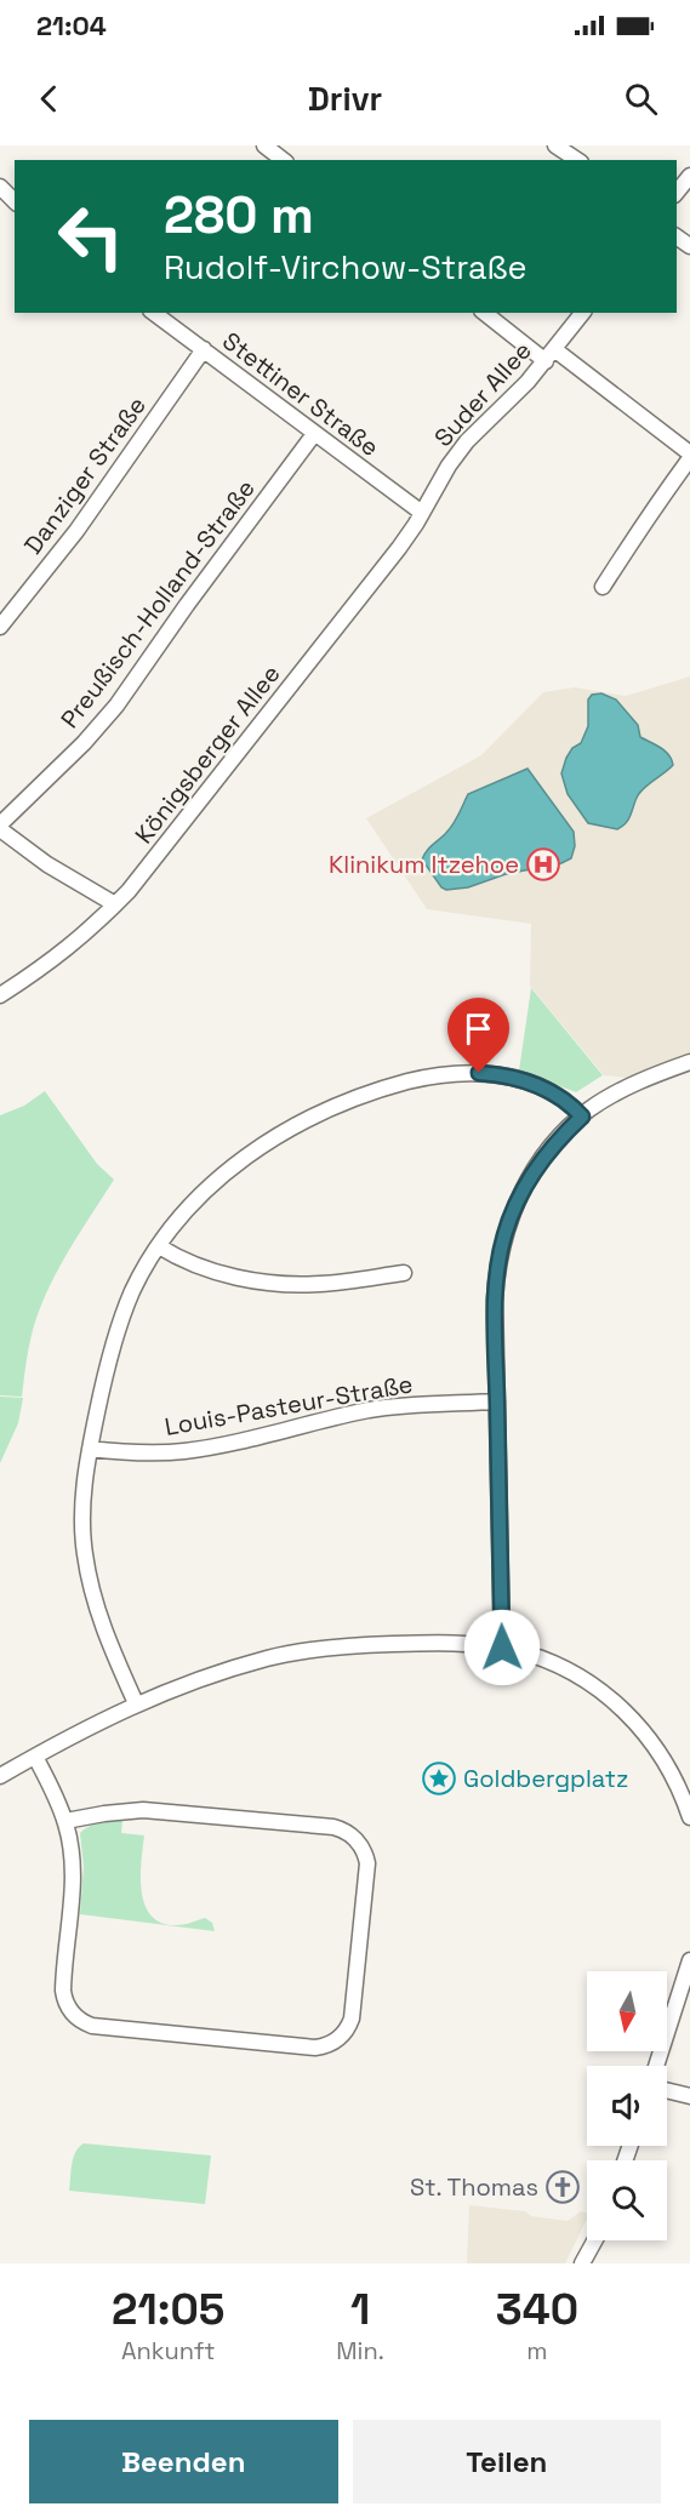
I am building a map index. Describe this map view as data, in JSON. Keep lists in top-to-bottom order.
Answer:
{
  "streets": {
    "street": [
      "Stettiner Straße",
      "Suder Allee",
      "Danziger Straße",
      "Preußisch-Holland-Straße",
      "Königsberger Allee",
      "Louis-Pasteur-Straße"
    ]
  },
  "crossings": [
    ["Stettiner Straße", "Suder Allee"],
    ["Stettiner Straße", "Danziger Straße"],
    ["Stettiner Straße", "Preußisch-Holland-Straße"],
    ["Stettiner Straße", "Königsberger Allee"],
    ["Suder Allee", "Königsberger Allee"]
  ],
  "places": {
    "hospital": ["Klinikum Itzehoe"],
    "place": ["Goldbergplatz"],
    "church": ["St. Thomas"]
  },
  "north": "bottom",
  "page": {
    "status": "21:04",
    "header": "Drivr",
    "turn": ["280 m", "Rudolf-Virchow-Straße"],
    "eta": [
      "21:05",
      "Ankunft",
      "1",
      "Min.",
      "340",
      "m"
    ],
    "buttons": ["Beenden", "Teilen"]
  }
}
